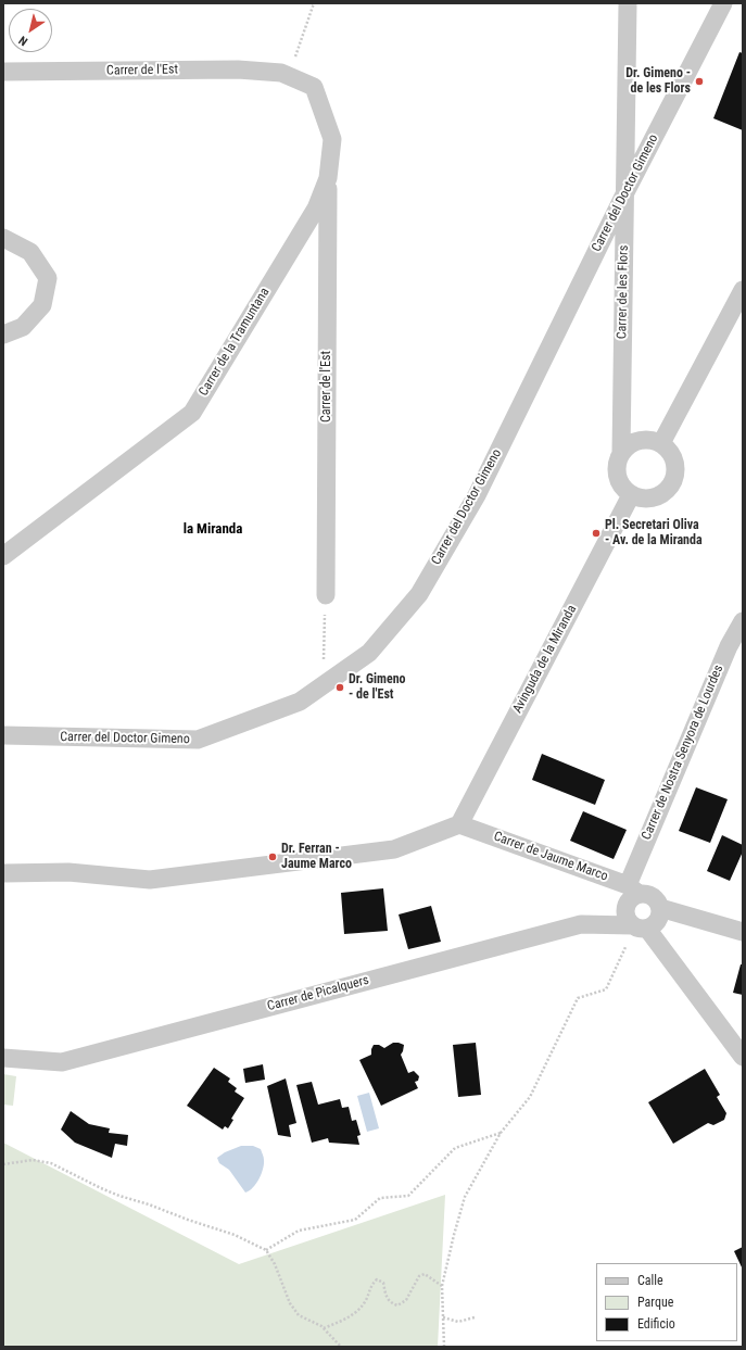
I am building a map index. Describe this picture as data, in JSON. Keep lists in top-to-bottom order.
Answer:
{
  "streets": {
    "street": [
      "Carrer de l'Est",
      "Carrer del Doctor Gimeno",
      "Carrer de les Flors",
      "Carrer de la Tramuntana",
      "Avinguda de la Miranda",
      "Carrer de Nostra Senyora de Lourdes",
      "Carrer de Jaume Marco",
      "Carrer de Picalquers"
    ]
  },
  "crossings": [
    ["Carrer de l'Est", "Carrer de la Tramuntana"],
    ["Carrer del Doctor Gimeno", "Carrer de les Flors"],
    ["Carrer de les Flors", "Avinguda de la Miranda"],
    ["Avinguda de la Miranda", "Carrer de Jaume Marco"],
    ["Carrer de Nostra Senyora de Lourdes", "Carrer de Jaume Marco"],
    ["Carrer de Nostra Senyora de Lourdes", "Carrer de Picalquers"],
    ["Carrer de Jaume Marco", "Carrer de Picalquers"]
  ],
  "districts": ["la Miranda"],
  "places": [
    "Dr. Gimeno - de les Flors",
    "Pl. Secretari Oliva - Av. de la Miranda",
    "Dr. Gimeno - de l'Est",
    "Dr. Ferran - Jaume Marco"
  ],
  "legend": ["Calle", "Parque", "Edificio"],
  "north": "bottom left"
}
